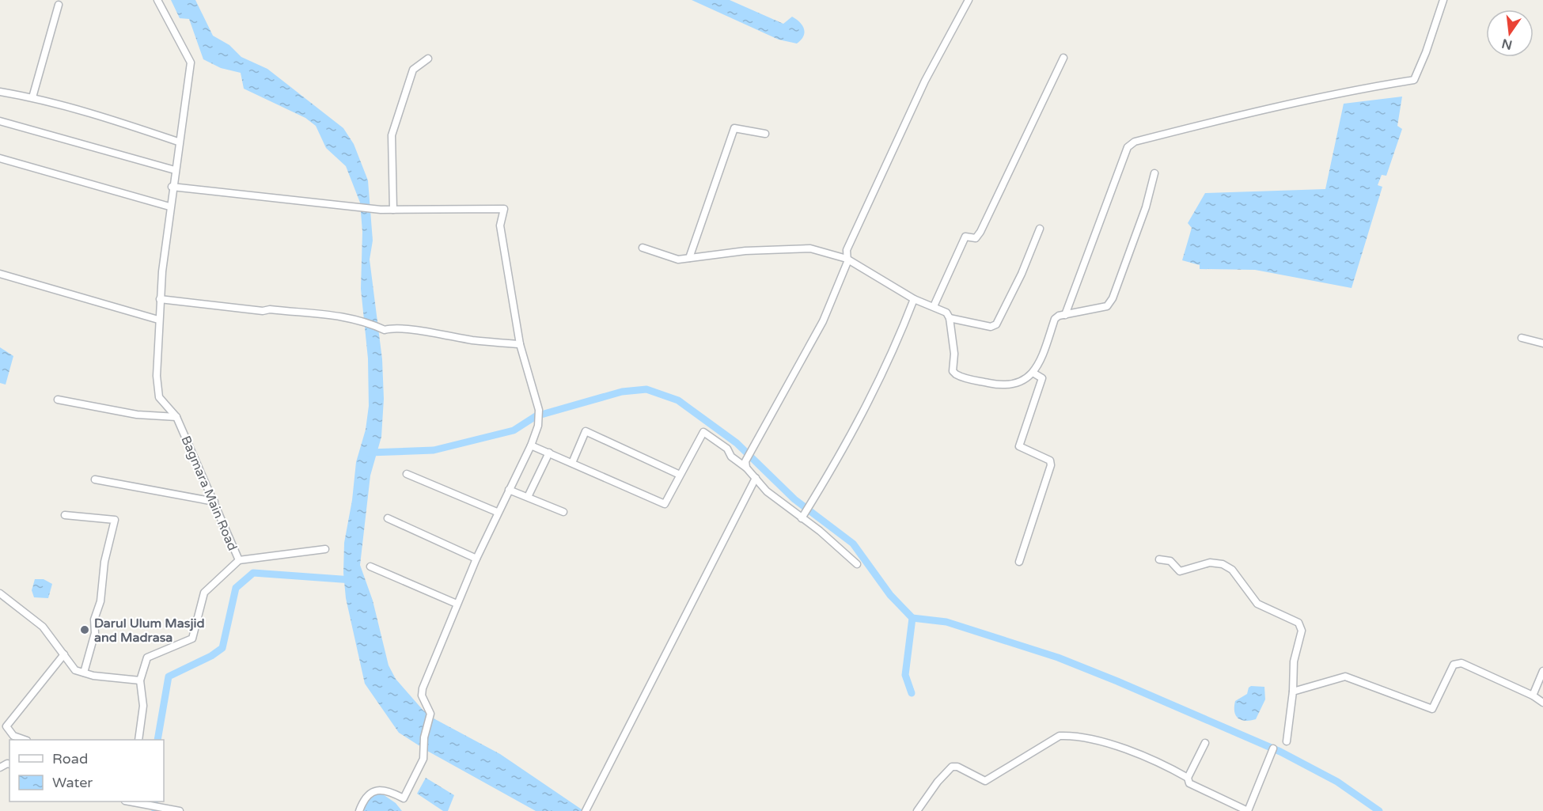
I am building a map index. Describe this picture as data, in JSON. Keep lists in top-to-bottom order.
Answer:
{
  "streets": {
    "street": ["Bagmara Main Road"]
  },
  "places": ["Darul Ulum Masjid and Madrasa"],
  "legend": ["Road", "Water"],
  "north": "bottom"
}
